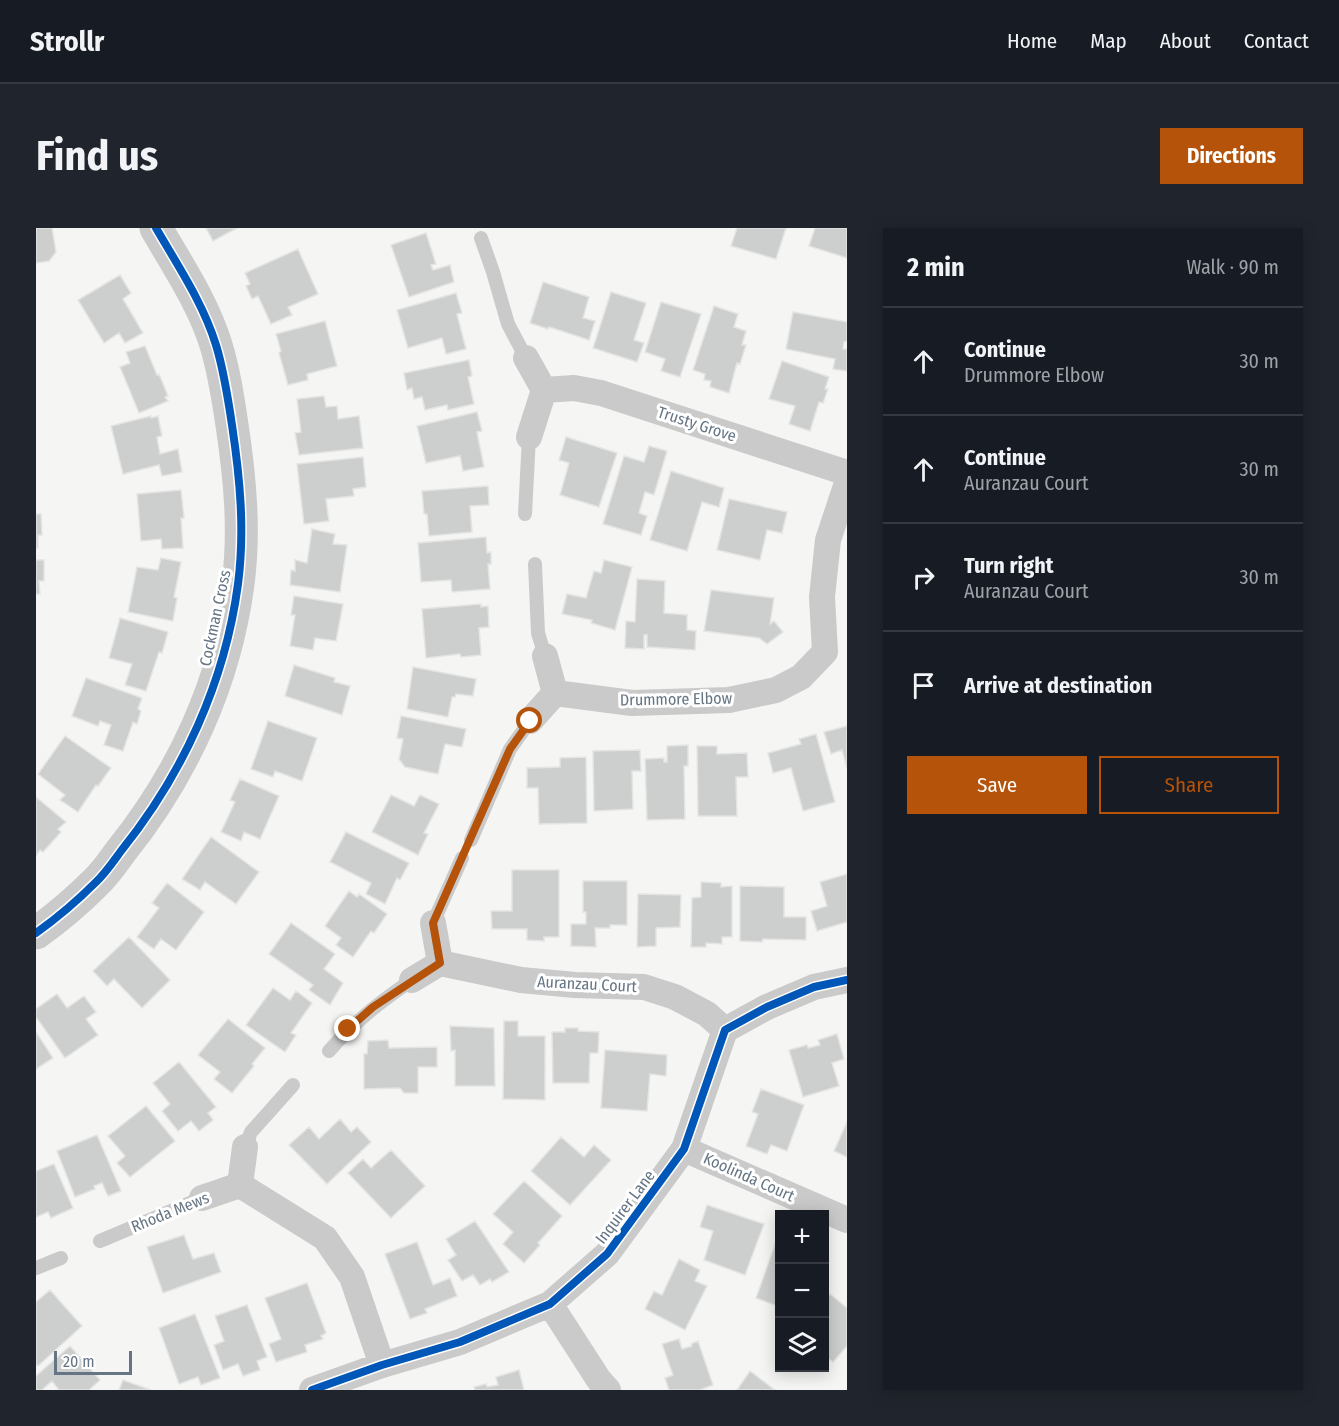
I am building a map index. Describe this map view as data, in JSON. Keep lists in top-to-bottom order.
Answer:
{
  "streets": {
    "street": [
      "Trusty Grove",
      "Cockman Cross",
      "Drummore Elbow",
      "Auranzau Court",
      "Koolinda Court",
      "Inquirer Lane",
      "Rhoda Mews"
    ]
  },
  "crossings": [
    ["Auranzau Court", "Inquirer Lane"],
    ["Koolinda Court", "Inquirer Lane"]
  ],
  "scale_bar": "20 m",
  "page": {
    "header": "Strollr",
    "nav": [
      "Home",
      "Map",
      "About",
      "Contact"
    ],
    "buttons": [
      "Directions",
      ["Save", "Share"]
    ],
    "title": "Find us",
    "heading": ["2 min", "Walk · 90 m"],
    "list": [
      ["Continue", "Drummore Elbow", "30 m"],
      ["Continue", "Auranzau Court", "30 m"],
      ["Turn right", "Auranzau Court", "30 m"],
      "Arrive at destination"
    ],
    "map_buttons": ["+", "−"],
    "scale": "20 m"
  }
}
